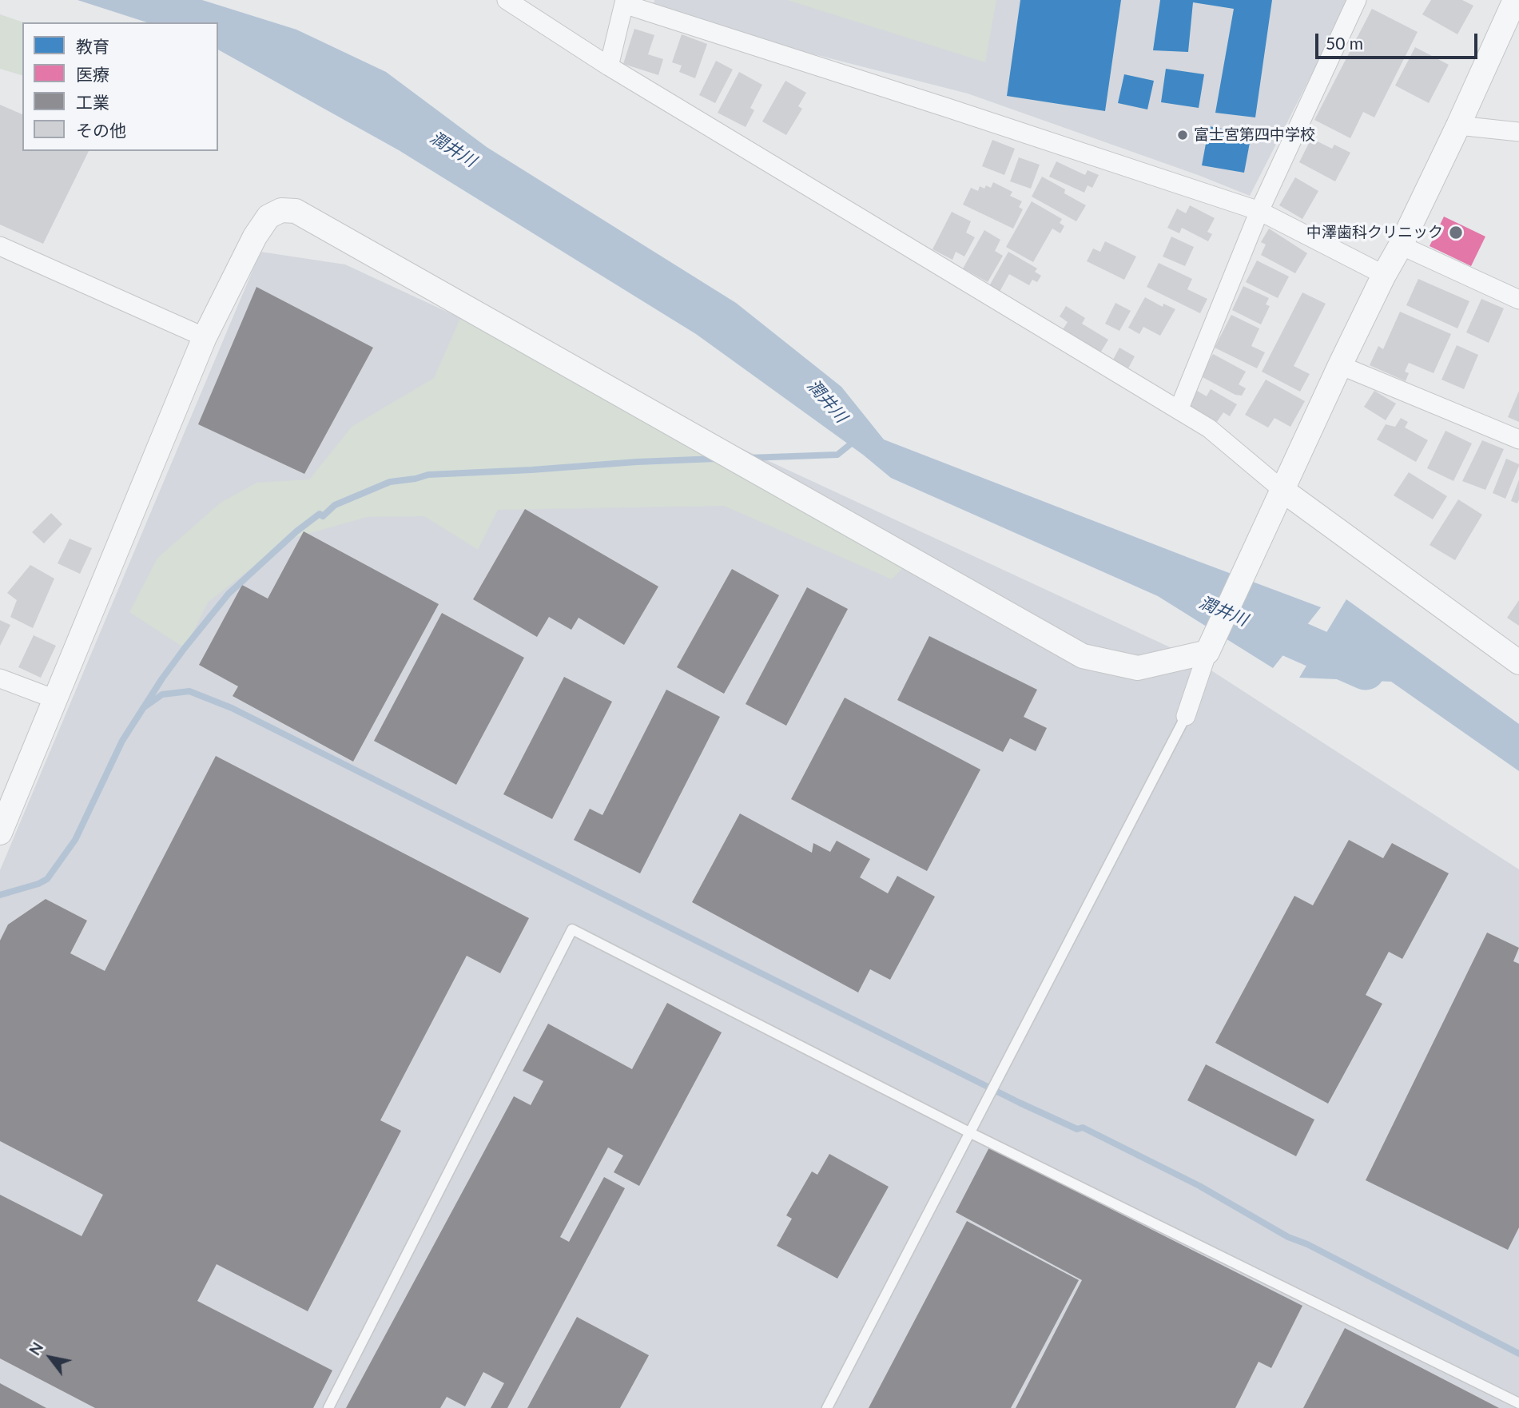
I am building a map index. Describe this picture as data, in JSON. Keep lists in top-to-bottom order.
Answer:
{
  "water": ["潤井川"],
  "places": ["富士宮第四中学校", "中澤歯科クリニック"],
  "legend": [
    "教育",
    "医療",
    "工業",
    "その他"
  ],
  "scale_bar": "50 m",
  "north": "top left"
}
